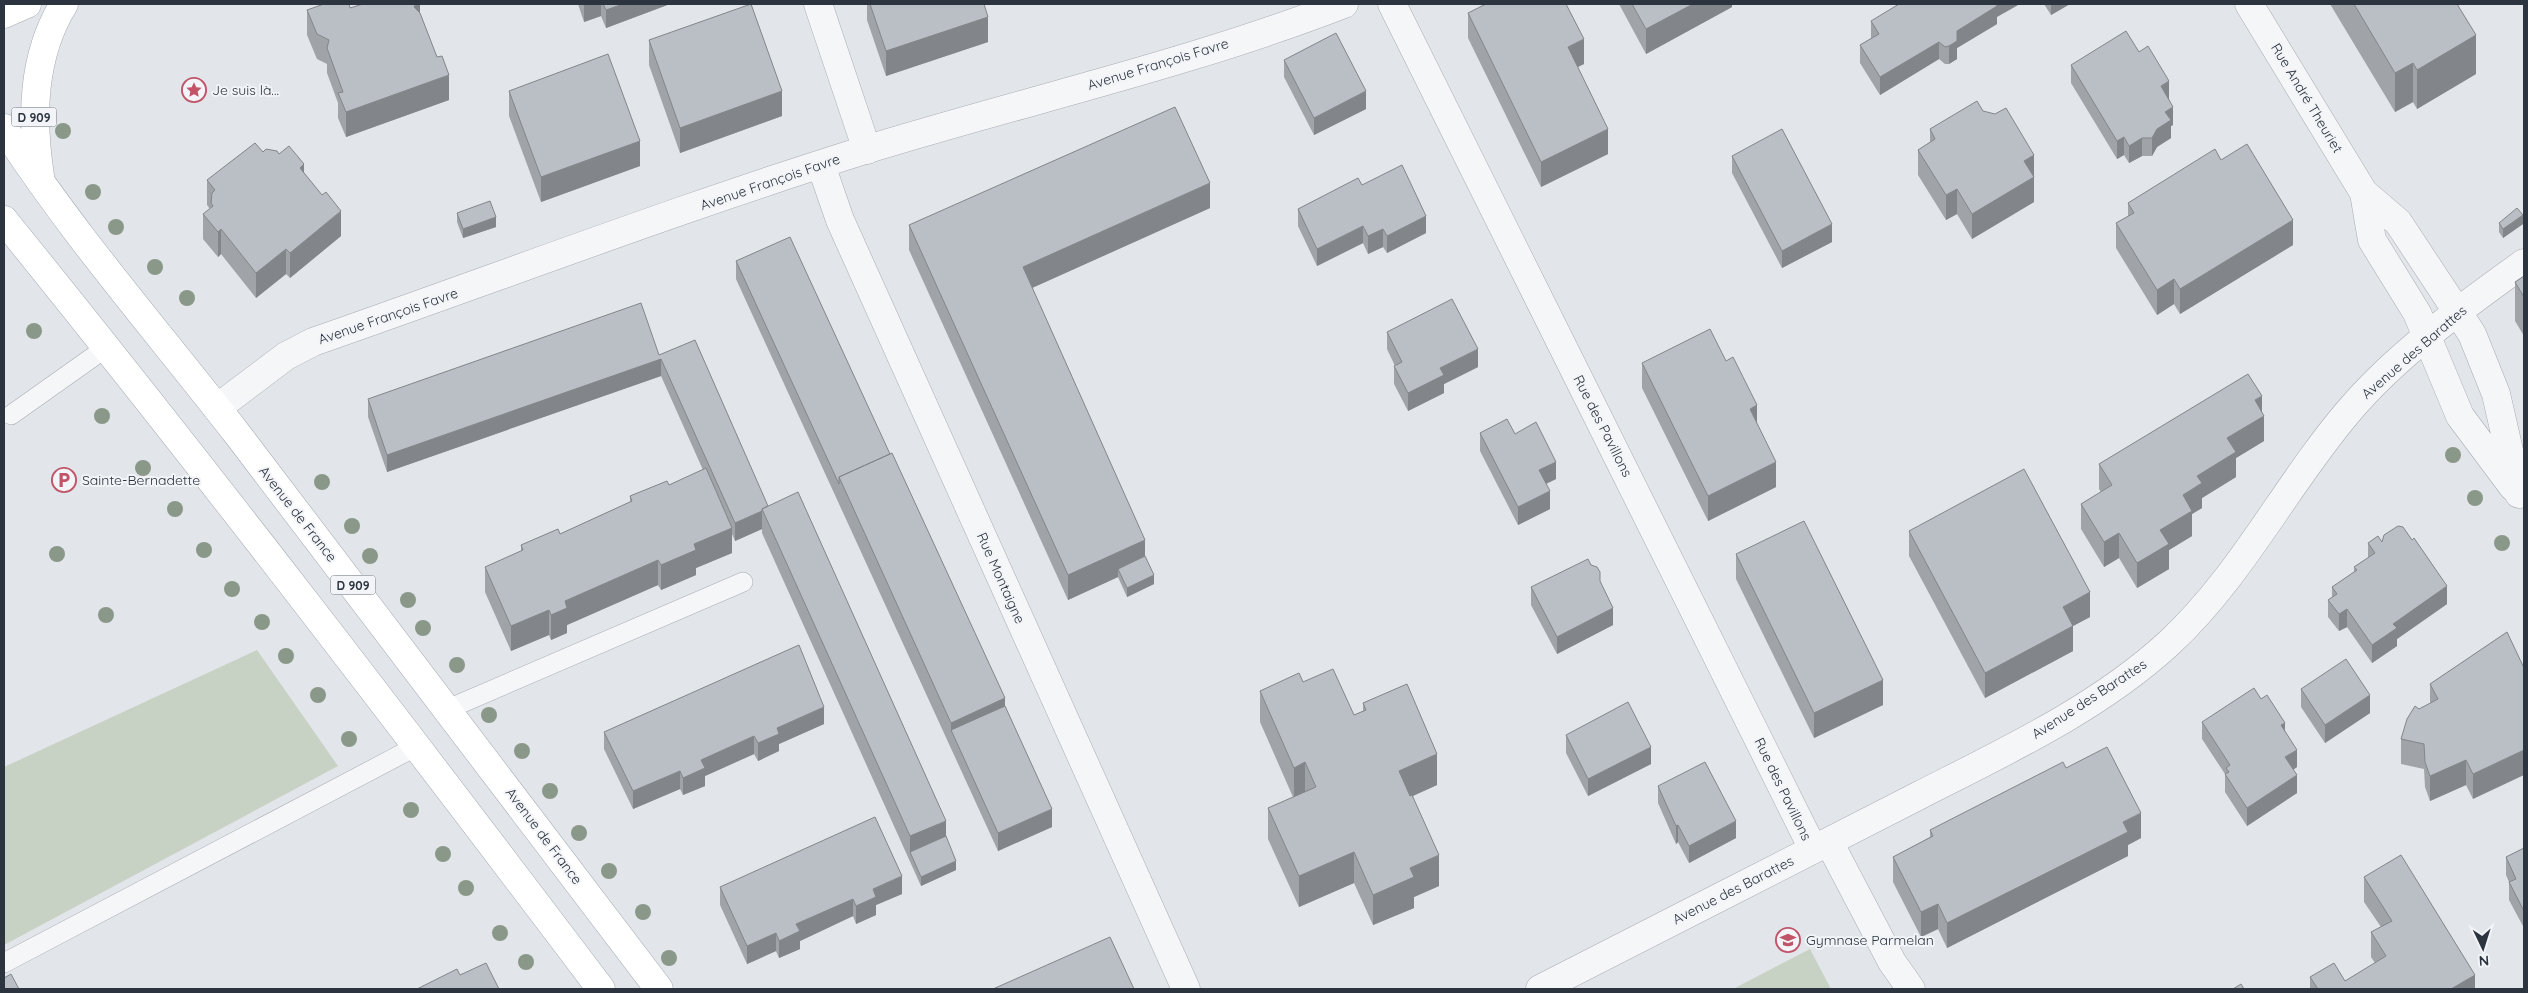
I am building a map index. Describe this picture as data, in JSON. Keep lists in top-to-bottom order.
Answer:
{
  "streets": {
    "main road": ["D 909", "Avenue de France"],
    "street": [
      "Avenue François Favre",
      "Rue André Theuriet",
      "Avenue des Barattes",
      "Rue des Pavillons",
      "Rue Montaigne"
    ]
  },
  "crossings": [
    ["Avenue François Favre", "Avenue de France"],
    ["Avenue François Favre", "Rue Montaigne"],
    ["Rue André Theuriet", "Avenue des Barattes"],
    ["Avenue des Barattes", "Rue des Pavillons"]
  ],
  "places": {
    "place": ["Je suis là..."],
    "parking": ["Sainte-Bernadette"],
    "school or university": ["Gymnase Parmelan"]
  },
  "north": "bottom"
}
